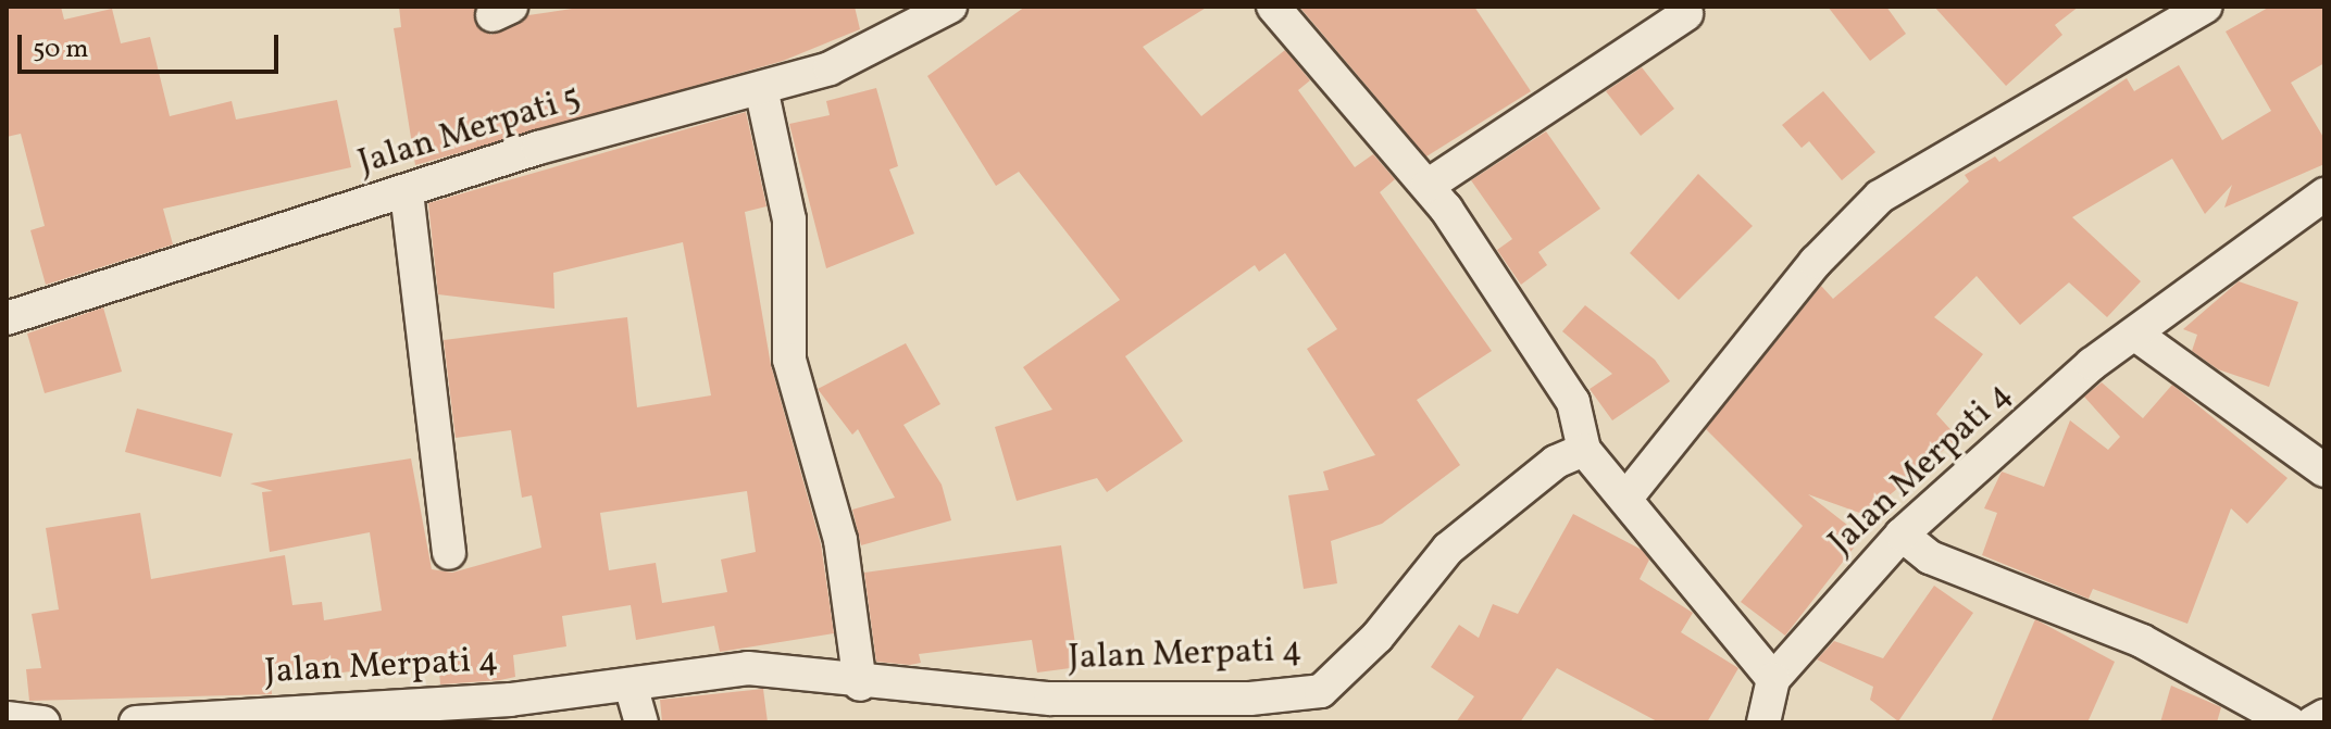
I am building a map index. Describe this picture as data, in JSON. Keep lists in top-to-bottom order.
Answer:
{
  "streets": {
    "street": ["Jalan Merpati 5", "Jalan Merpati 4"]
  },
  "scale_bar": "50 m"
}
